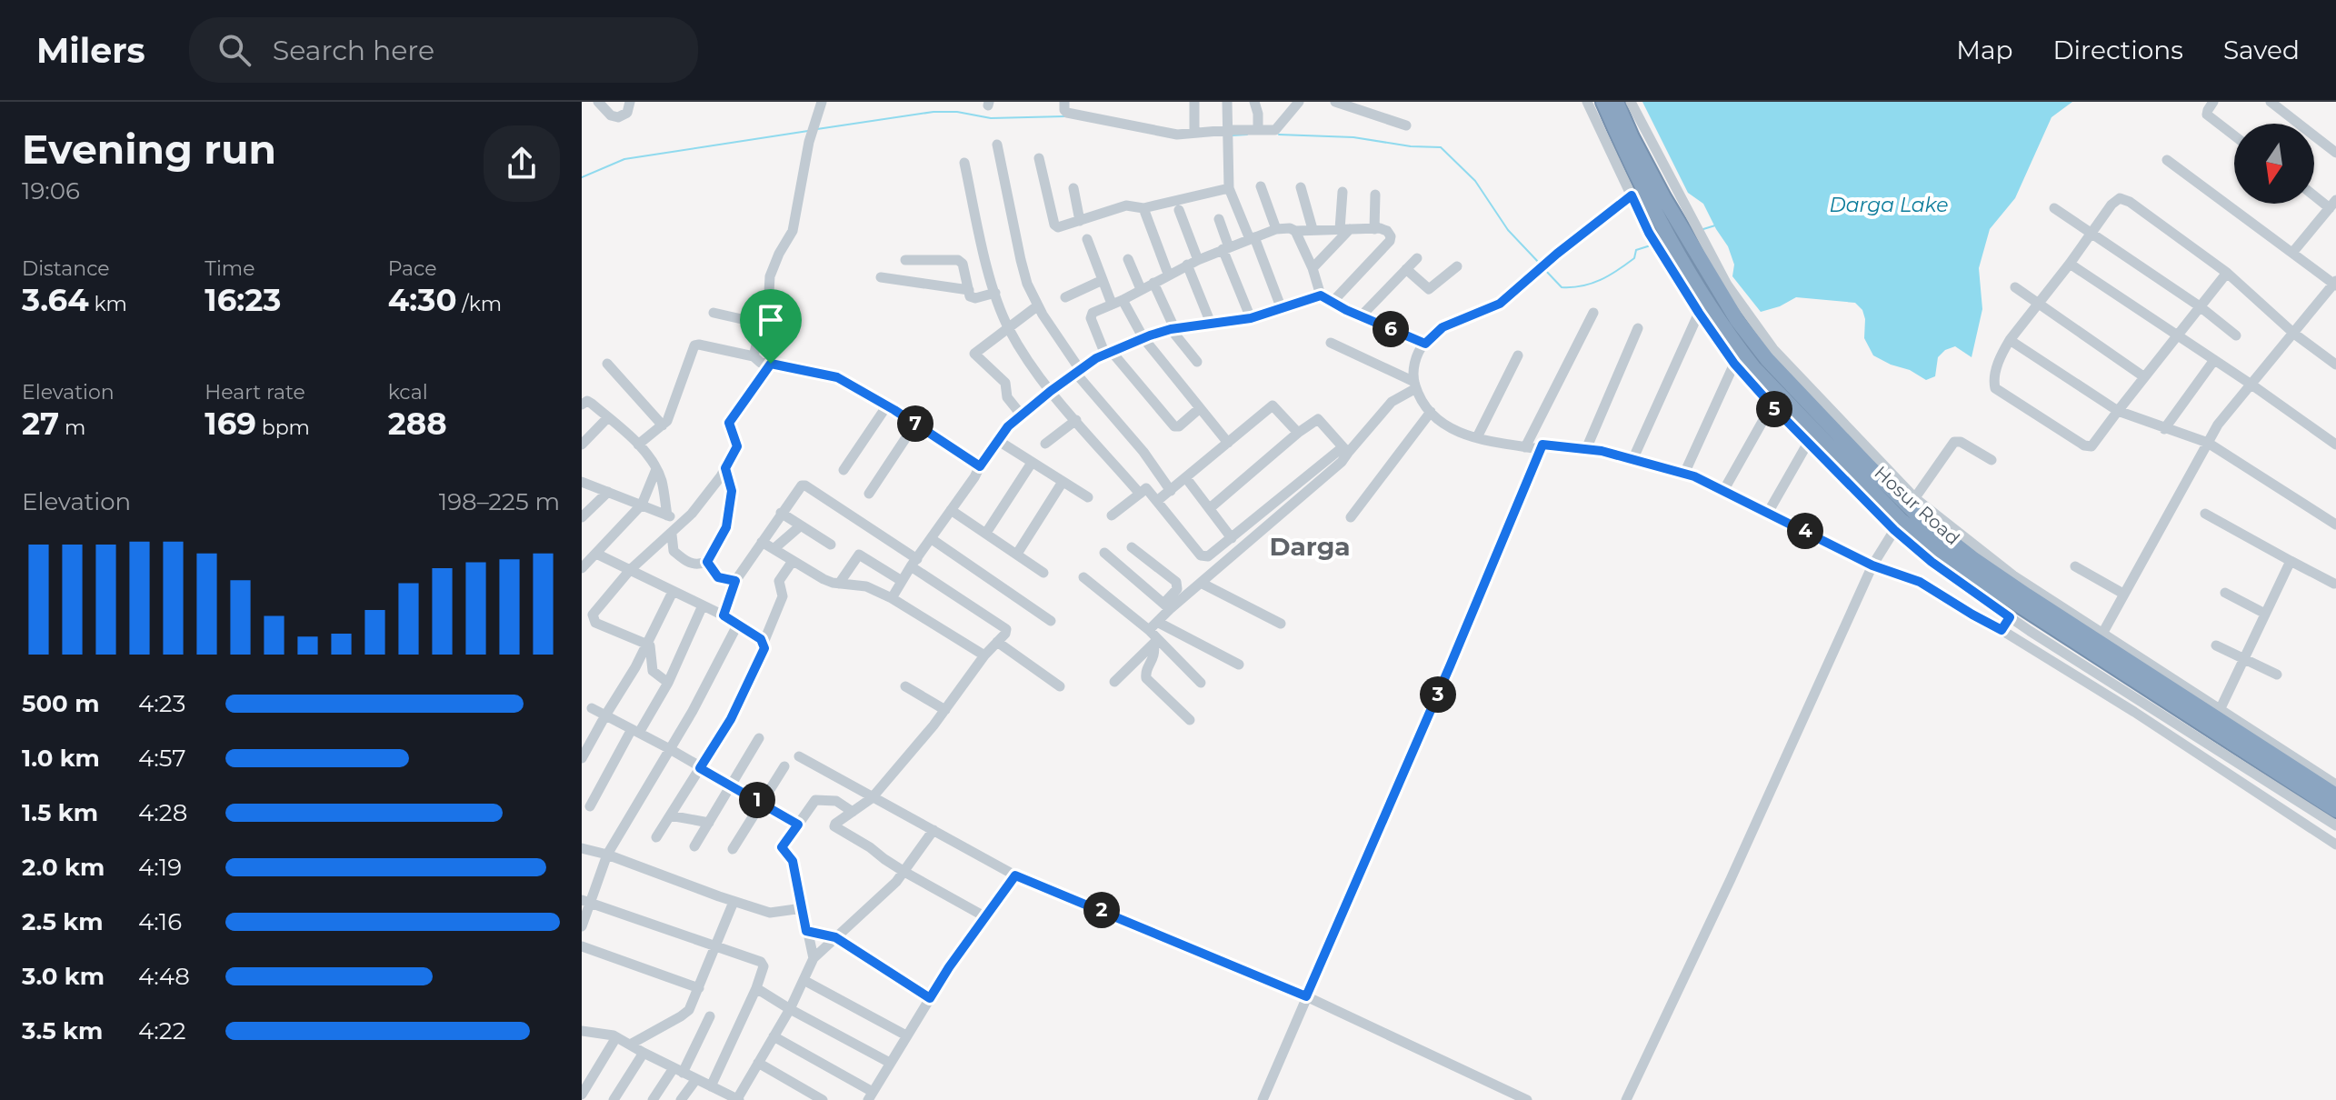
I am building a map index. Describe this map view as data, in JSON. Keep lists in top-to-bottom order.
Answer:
{
  "streets": {
    "highway": ["Hosur Road"]
  },
  "districts": ["Darga"],
  "water": ["Darga Lake"],
  "north": "bottom",
  "page": {
    "header": "Milers",
    "search": "Search here",
    "nav": ["Map", "Directions", "Saved"],
    "heading": ["Evening run", "19:06"],
    "stats": [
      ["Distance", "3.64 km"],
      ["Time", "16:23"],
      ["Pace", "4:30 /km"],
      ["Elevation", "27 m"],
      ["Heart rate", "169 bpm"],
      ["kcal", "288"]
    ],
    "pins": [
      "6",
      "5",
      "7",
      "4",
      "3",
      "1",
      "2"
    ],
    "chart": ["Elevation", "198–225 m"],
    "list": [
      {
        "name": "500 m",
        "note": "4:23"
      },
      {
        "name": "1.0 km",
        "note": "4:57"
      },
      {
        "name": "1.5 km",
        "note": "4:28"
      },
      {
        "name": "2.0 km",
        "note": "4:19"
      },
      {
        "name": "2.5 km",
        "note": "4:16"
      },
      {
        "name": "3.0 km",
        "note": "4:48"
      },
      {
        "name": "3.5 km",
        "note": "4:22"
      }
    ]
  }
}
